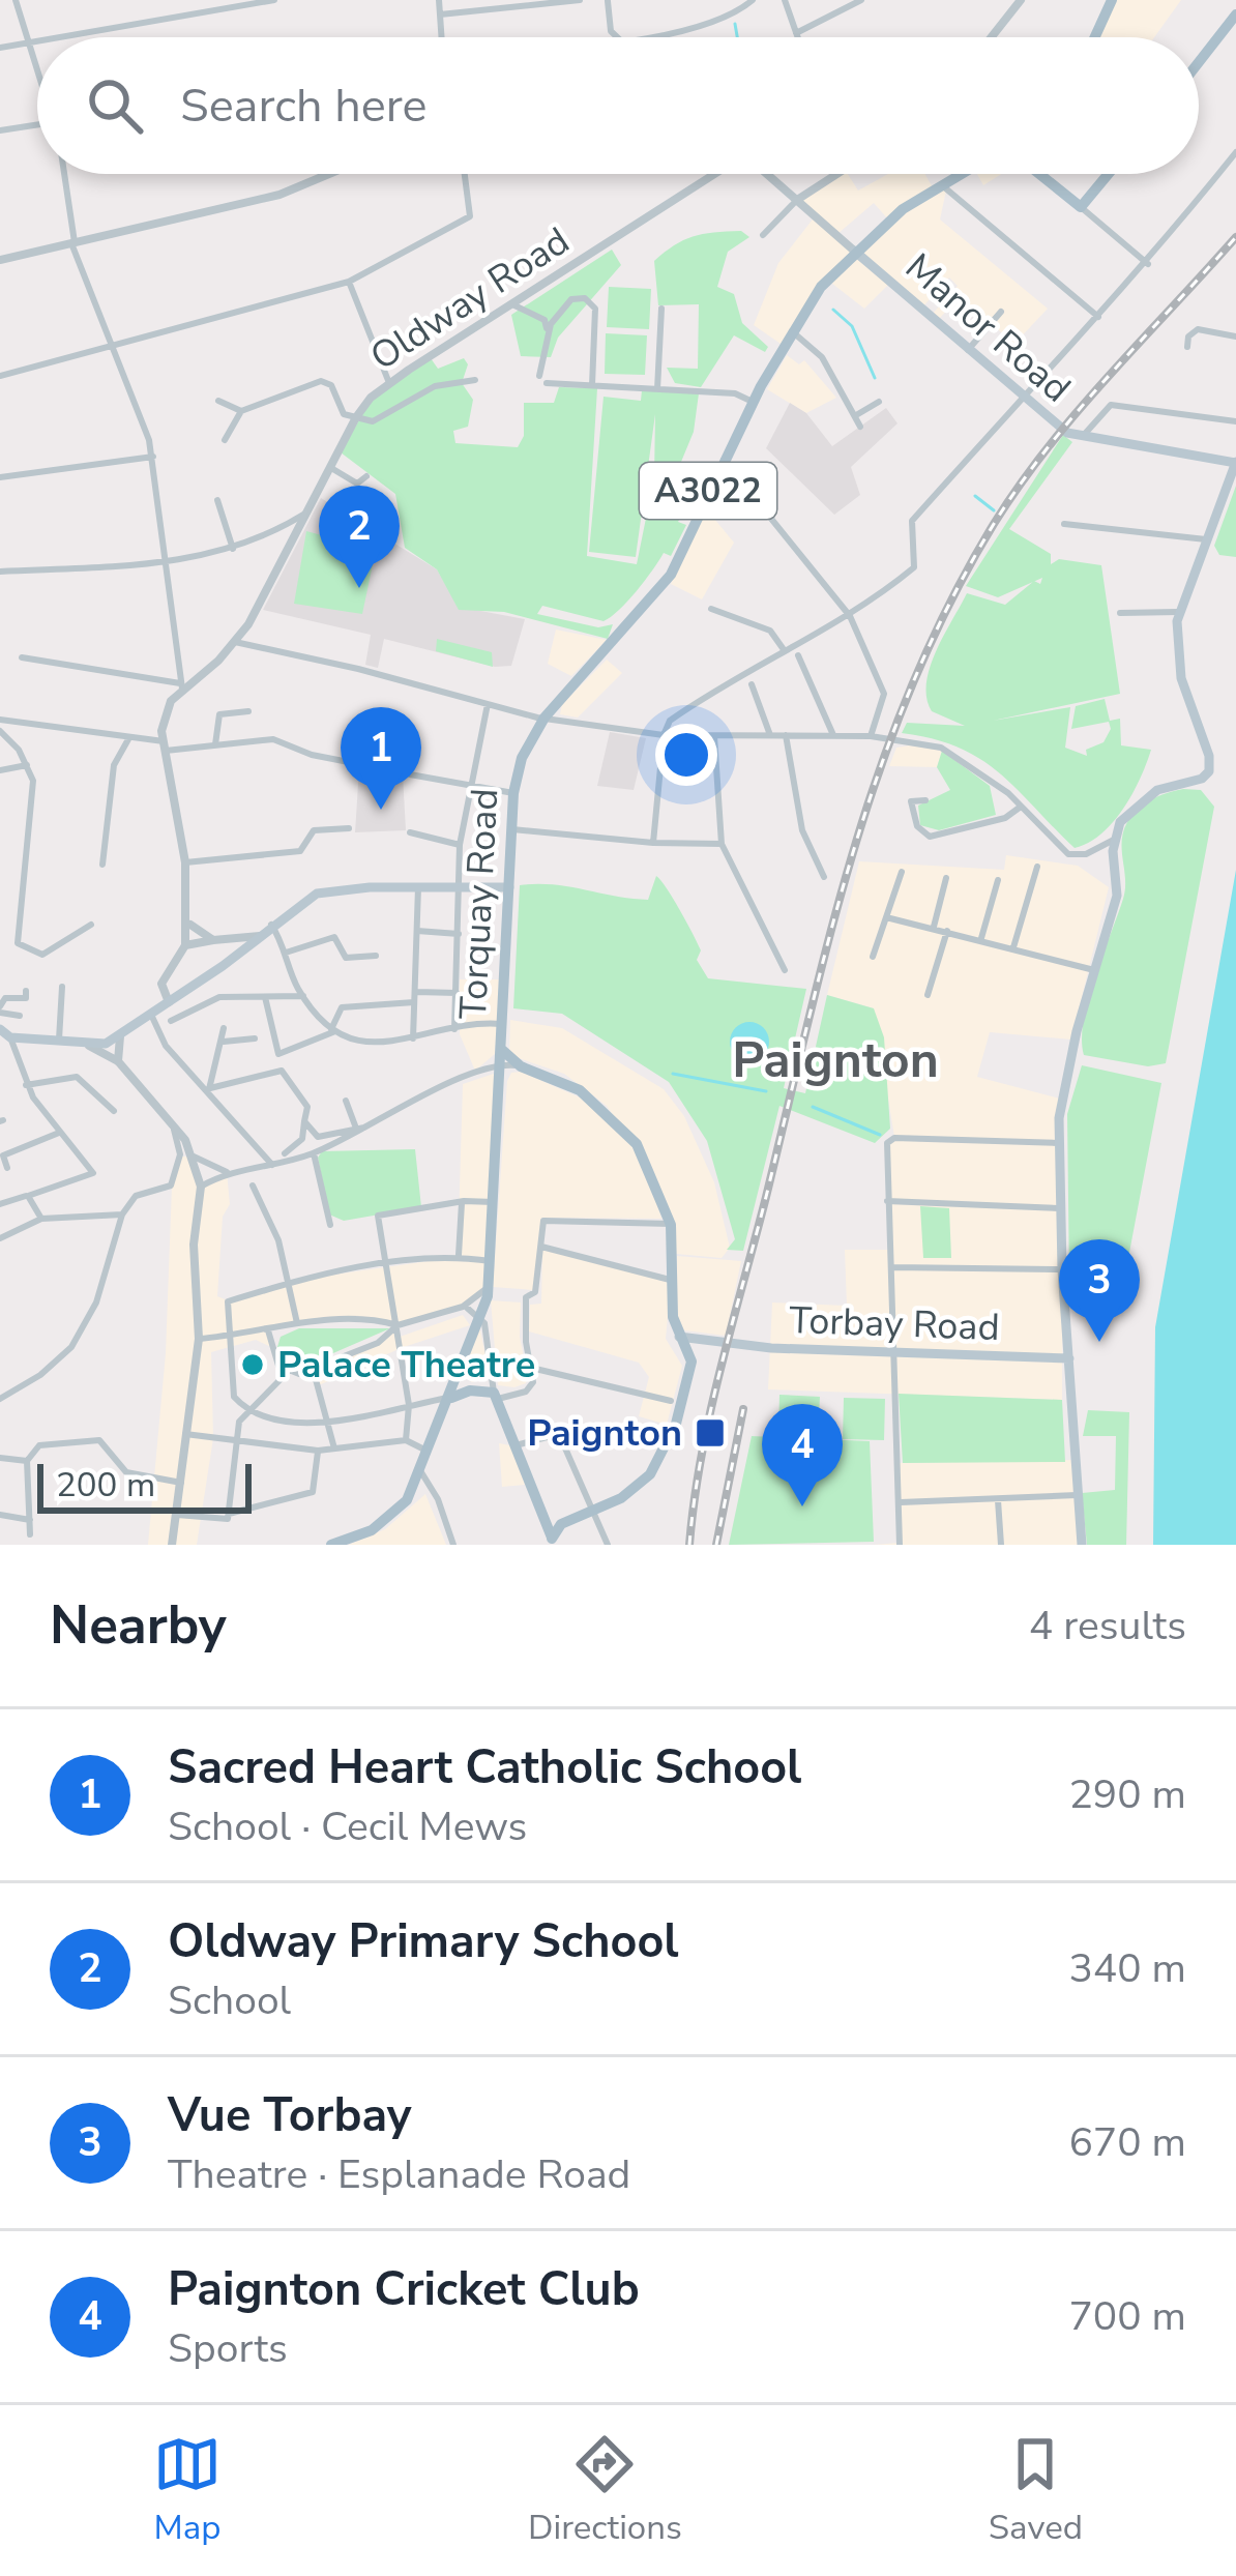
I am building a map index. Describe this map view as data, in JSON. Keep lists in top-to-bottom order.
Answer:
{
  "streets": {
    "main road": [
      "Manor Road",
      "A3022",
      "Torquay Road",
      "Torbay Road"
    ],
    "street": ["Oldway Road"]
  },
  "crossings": [
    ["Manor Road", "Torquay Road"]
  ],
  "districts": ["Paignton"],
  "places": {
    "other": ["Palace Theatre"],
    "transit": ["Paignton"]
  },
  "scale_bar": "200 m",
  "page": {
    "search": "Search here",
    "pins": [
      "2",
      "1",
      "3",
      "4"
    ],
    "scale": "200 m",
    "heading": ["Nearby", "4 results"],
    "list": [
      {
        "mark": "1",
        "name": "Sacred Heart Catholic School",
        "note": "School · Cecil Mews",
        "value": "290 m"
      },
      {
        "mark": "2",
        "name": "Oldway Primary School",
        "note": "School",
        "value": "340 m"
      },
      {
        "mark": "3",
        "name": "Vue Torbay",
        "note": "Theatre · Esplanade Road",
        "value": "670 m"
      },
      {
        "mark": "4",
        "name": "Paignton Cricket Club",
        "note": "Sports",
        "value": "700 m"
      }
    ],
    "nav": ["Map", "Directions", "Saved"]
  }
}
